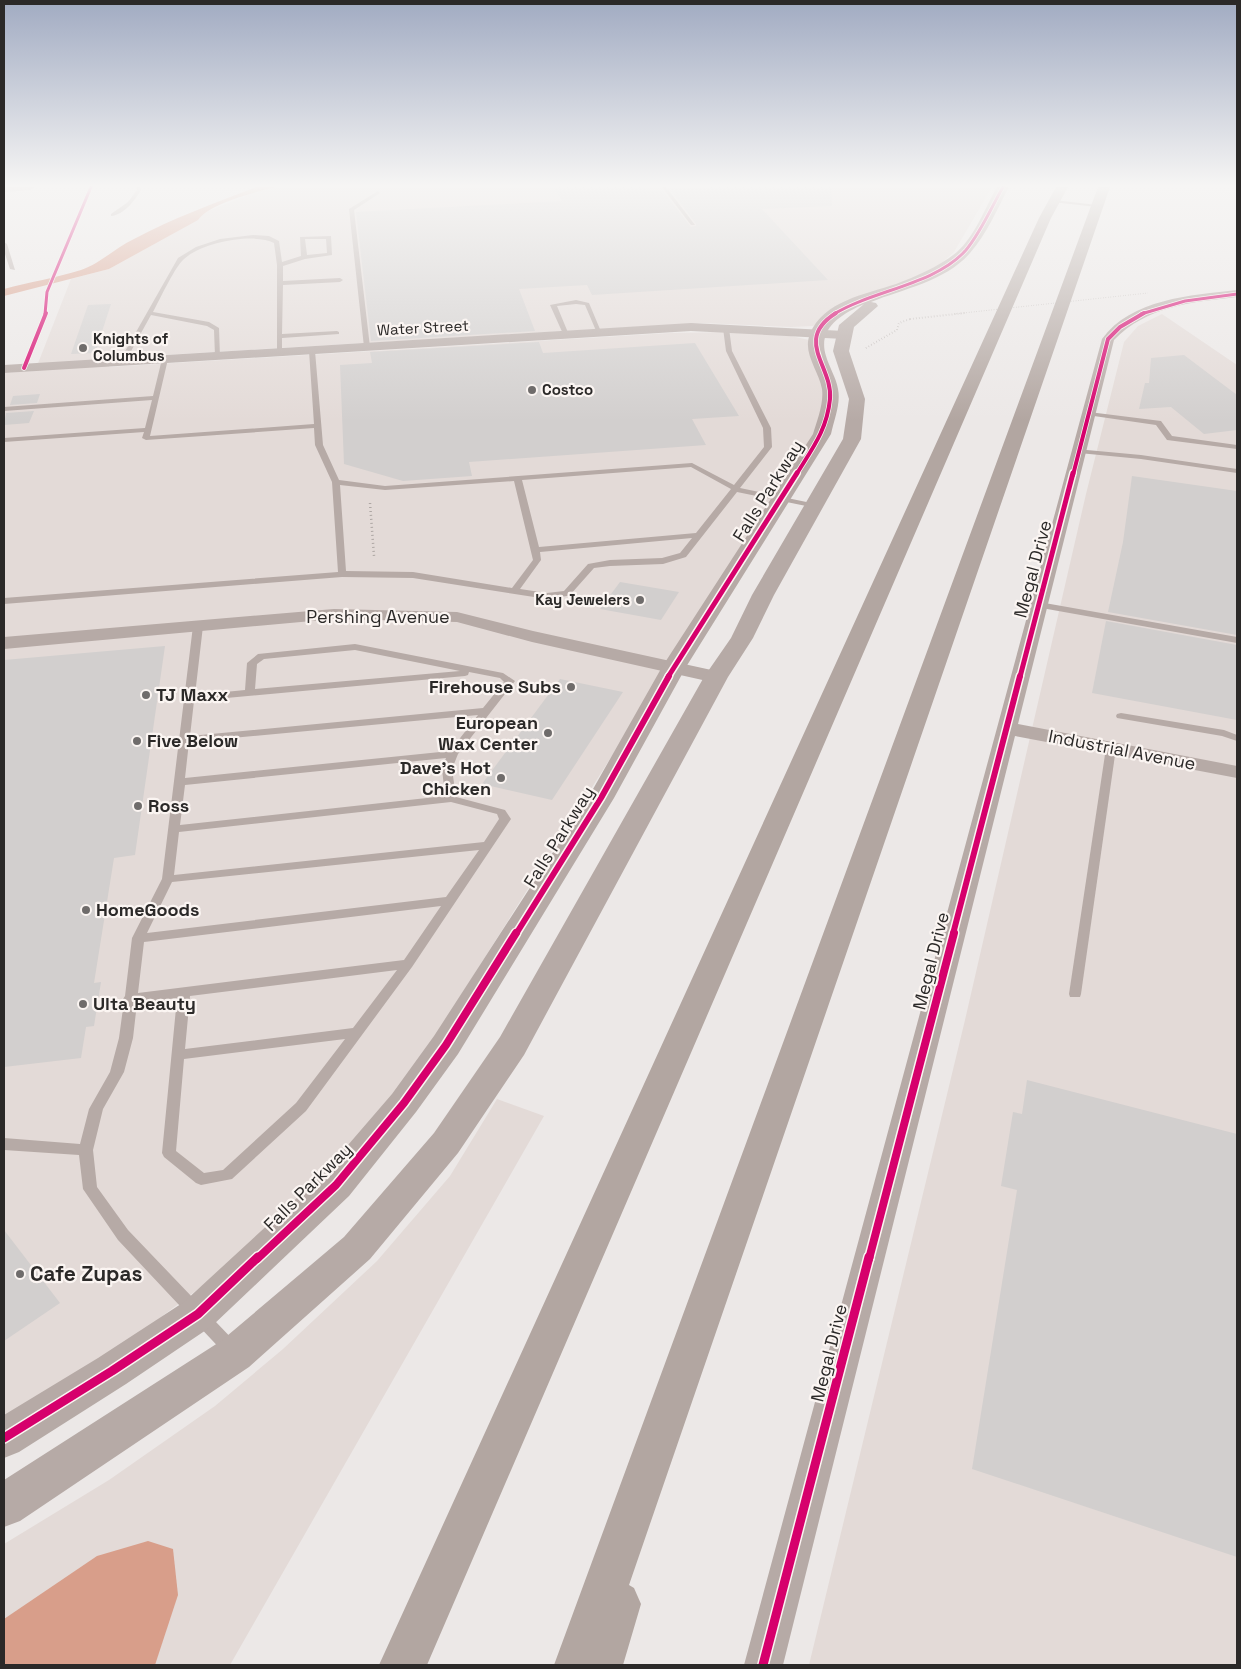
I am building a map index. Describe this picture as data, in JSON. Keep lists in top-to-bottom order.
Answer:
{
  "streets": {
    "street": [
      "Water Street",
      "Falls Parkway",
      "Megal Drive",
      "Pershing Avenue",
      "Industrial Avenue"
    ]
  },
  "crossings": [
    ["Water Street", "Falls Parkway"],
    ["Falls Parkway", "Pershing Avenue"],
    ["Megal Drive", "Industrial Avenue"]
  ],
  "places": [
    "Knights of Columbus",
    "Costco",
    "Kay Jewelers",
    "Firehouse Subs",
    "TJ Maxx",
    "European Wax Center",
    "Five Below",
    "Dave's Hot Chicken",
    "Ross",
    "HomeGoods",
    "Ulta Beauty",
    "Cafe Zupas"
  ]
}
